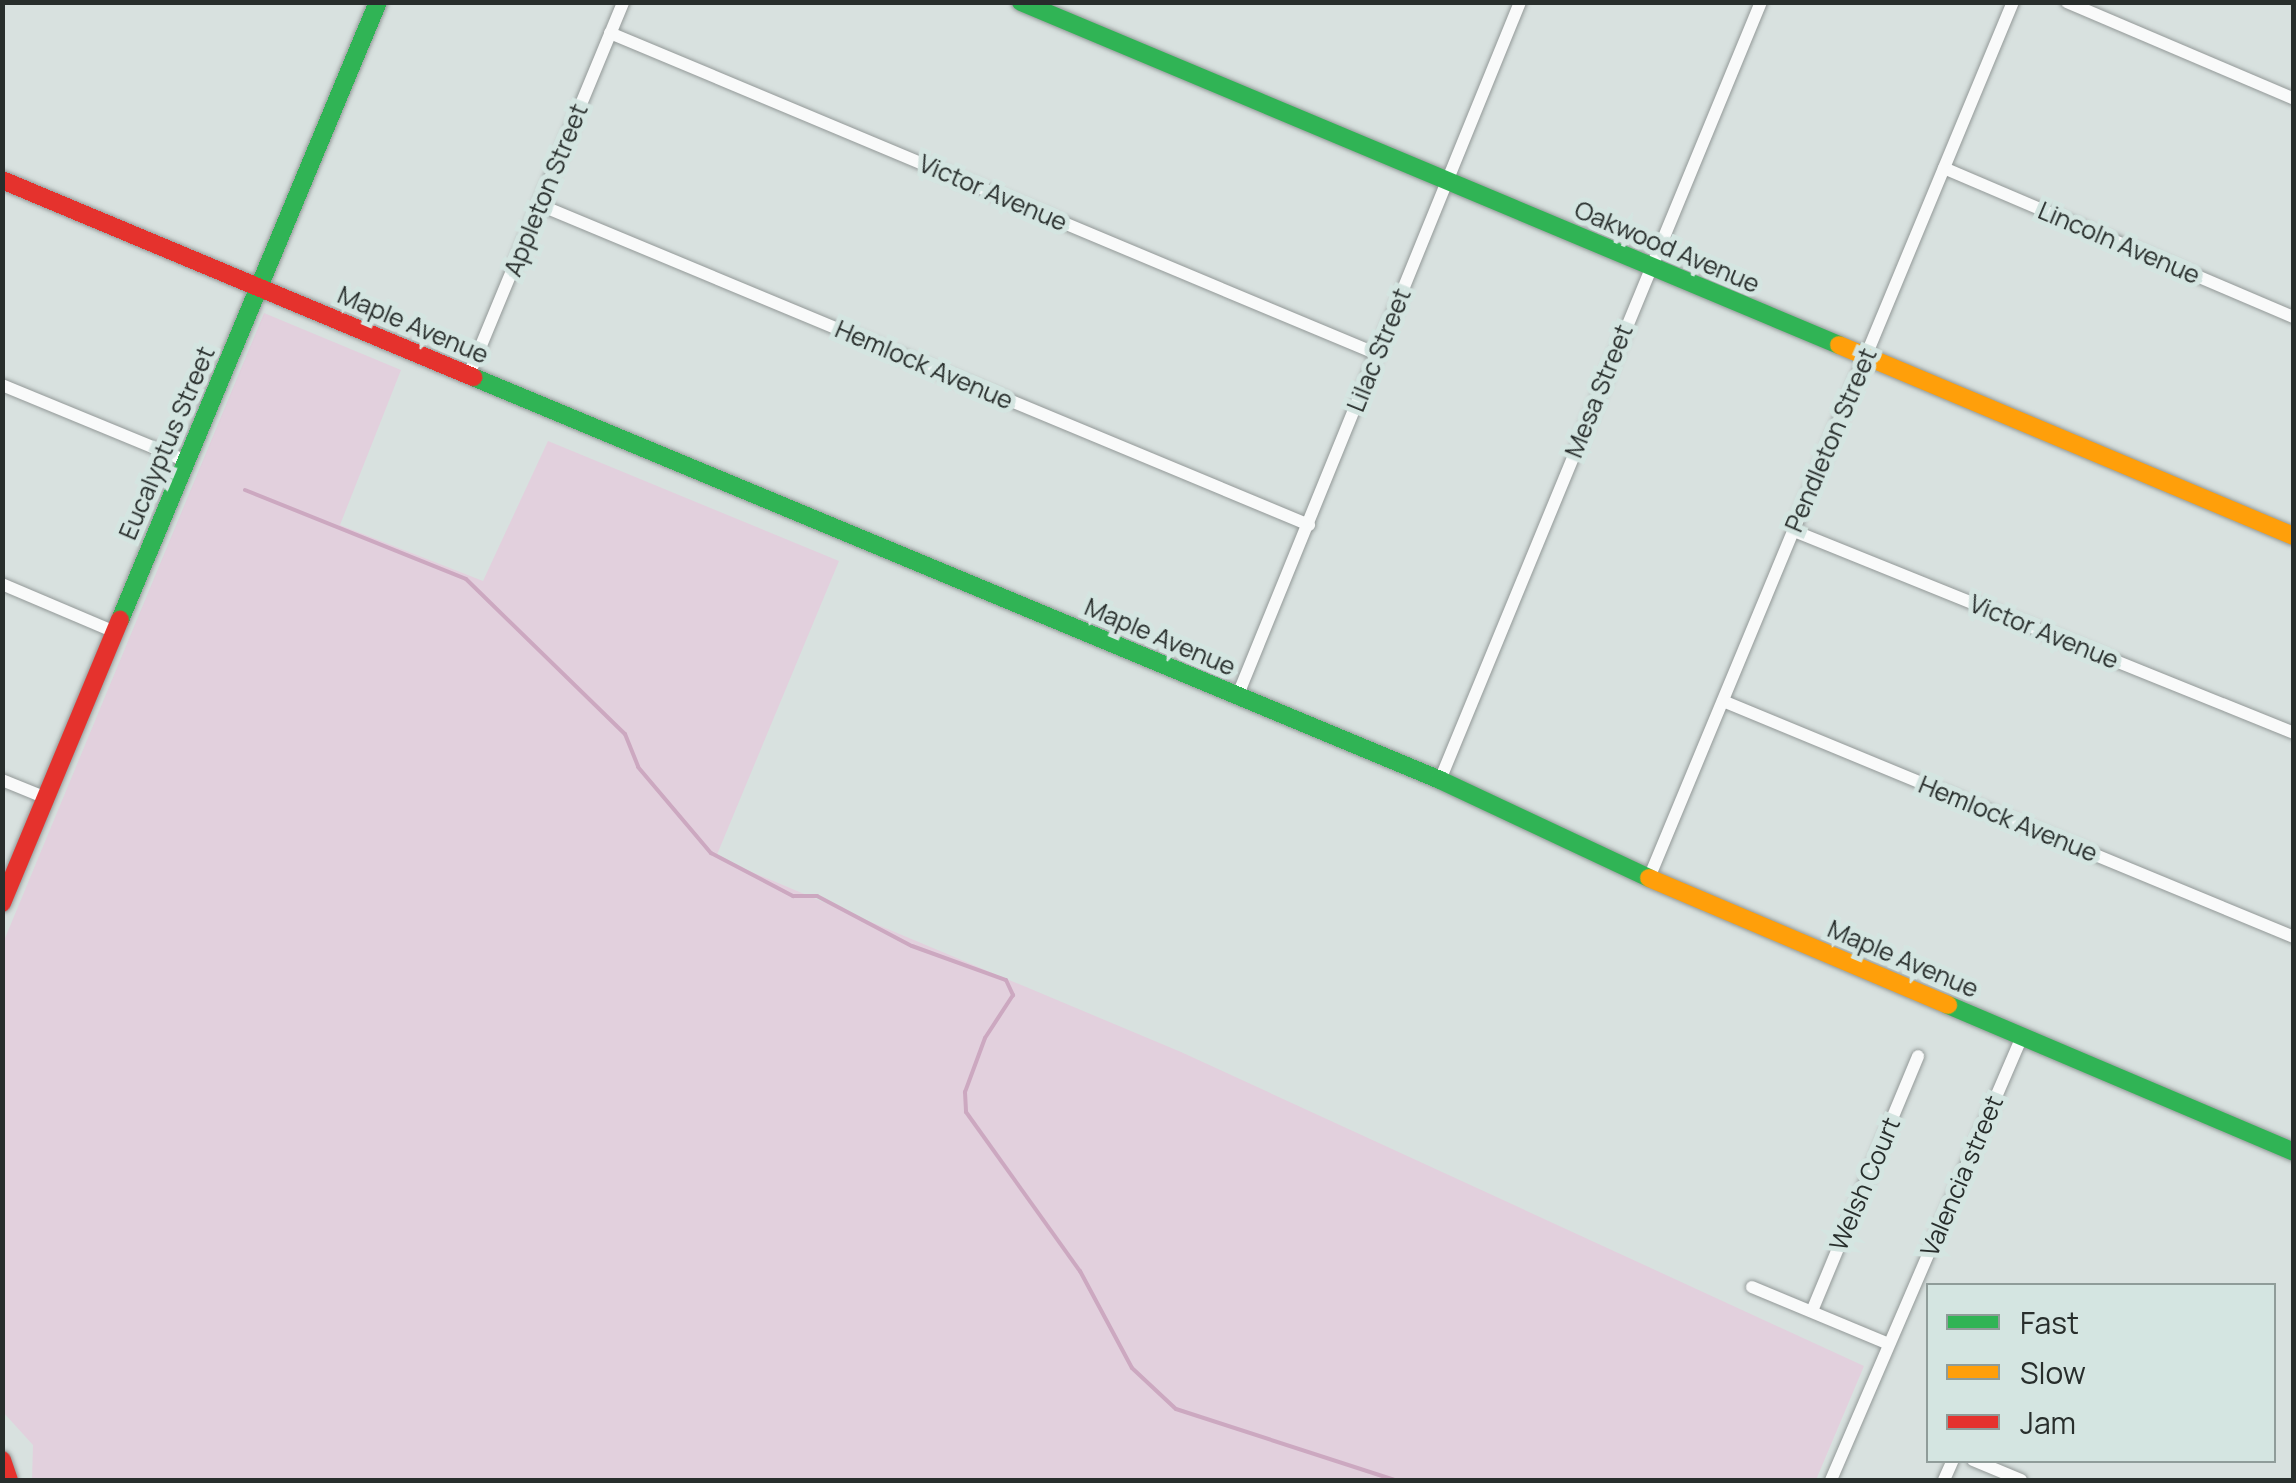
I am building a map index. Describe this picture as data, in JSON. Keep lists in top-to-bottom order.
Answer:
{
  "streets": {
    "street": [
      "Appleton Street",
      "Victor Avenue",
      "Lincoln Avenue",
      "Oakwood Avenue",
      "Maple Avenue",
      "Lilac Street",
      "Hemlock Avenue",
      "Mesa Street",
      "Pendleton Street",
      "Eucalyptus Street",
      "Valencia street",
      "Welsh Court"
    ]
  },
  "crossings": [
    ["Appleton Street", "Victor Avenue"],
    ["Appleton Street", "Maple Avenue"],
    ["Appleton Street", "Hemlock Avenue"],
    ["Victor Avenue", "Lilac Street"],
    ["Victor Avenue", "Pendleton Street"],
    ["Lincoln Avenue", "Pendleton Street"],
    ["Oakwood Avenue", "Lilac Street"],
    ["Oakwood Avenue", "Mesa Street"],
    ["Oakwood Avenue", "Pendleton Street"],
    ["Maple Avenue", "Lilac Street"],
    ["Maple Avenue", "Mesa Street"],
    ["Maple Avenue", "Pendleton Street"],
    ["Maple Avenue", "Eucalyptus Street"],
    ["Maple Avenue", "Valencia street"],
    ["Lilac Street", "Hemlock Avenue"],
    ["Hemlock Avenue", "Pendleton Street"]
  ],
  "legend": ["Fast", "Slow", "Jam"]
}
